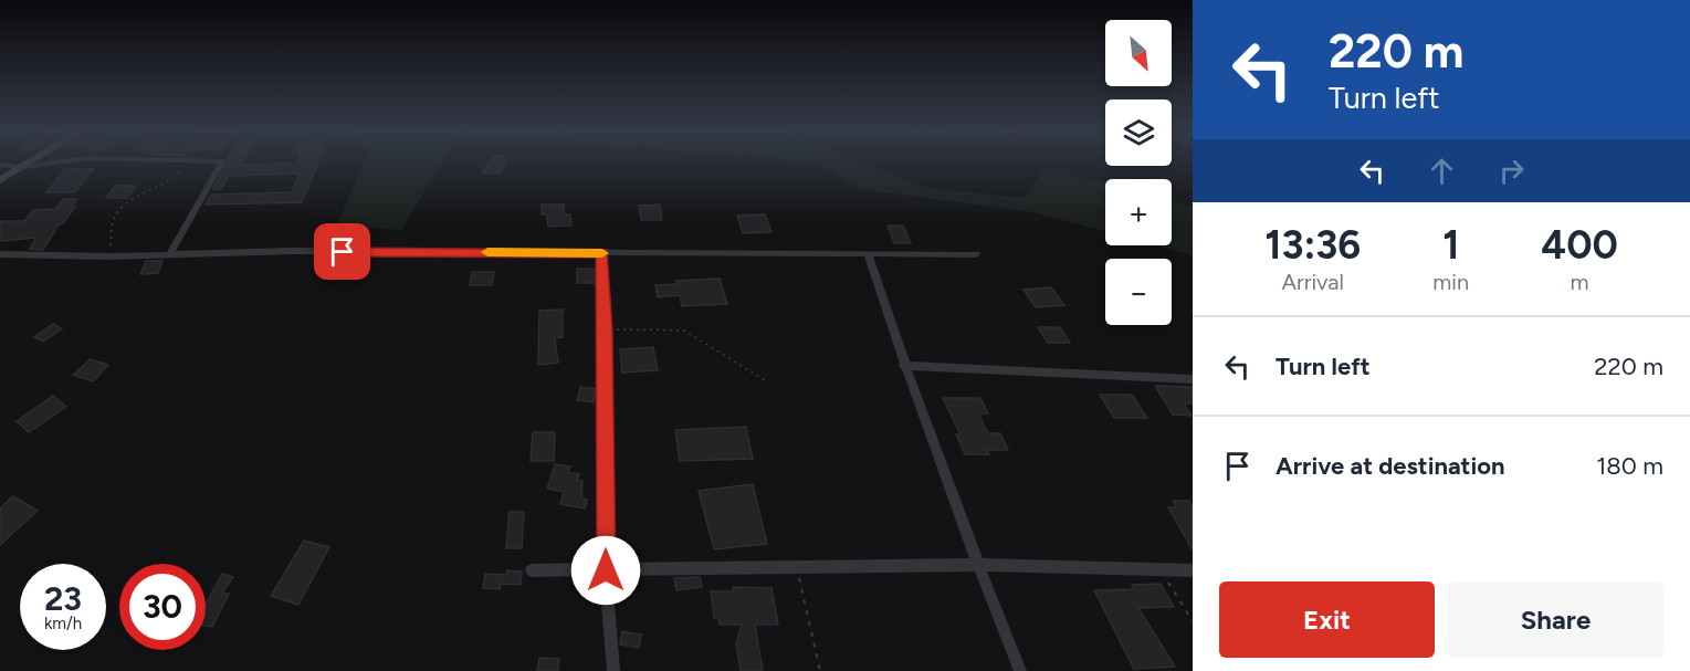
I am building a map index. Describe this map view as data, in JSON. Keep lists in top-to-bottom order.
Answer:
{
  "north": "bottom right",
  "page": {
    "turn": ["220 m", "Turn left"],
    "map_buttons": ["+", "−"],
    "eta": [
      "13:36",
      "Arrival",
      "1",
      "min",
      "400",
      "m"
    ],
    "list": [
      {
        "name": "Turn left",
        "value": "220 m"
      },
      {
        "name": "Arrive at destination",
        "value": "180 m"
      }
    ],
    "speed": "23 km/h",
    "limit": "30",
    "buttons": ["Exit", "Share"]
  }
}
